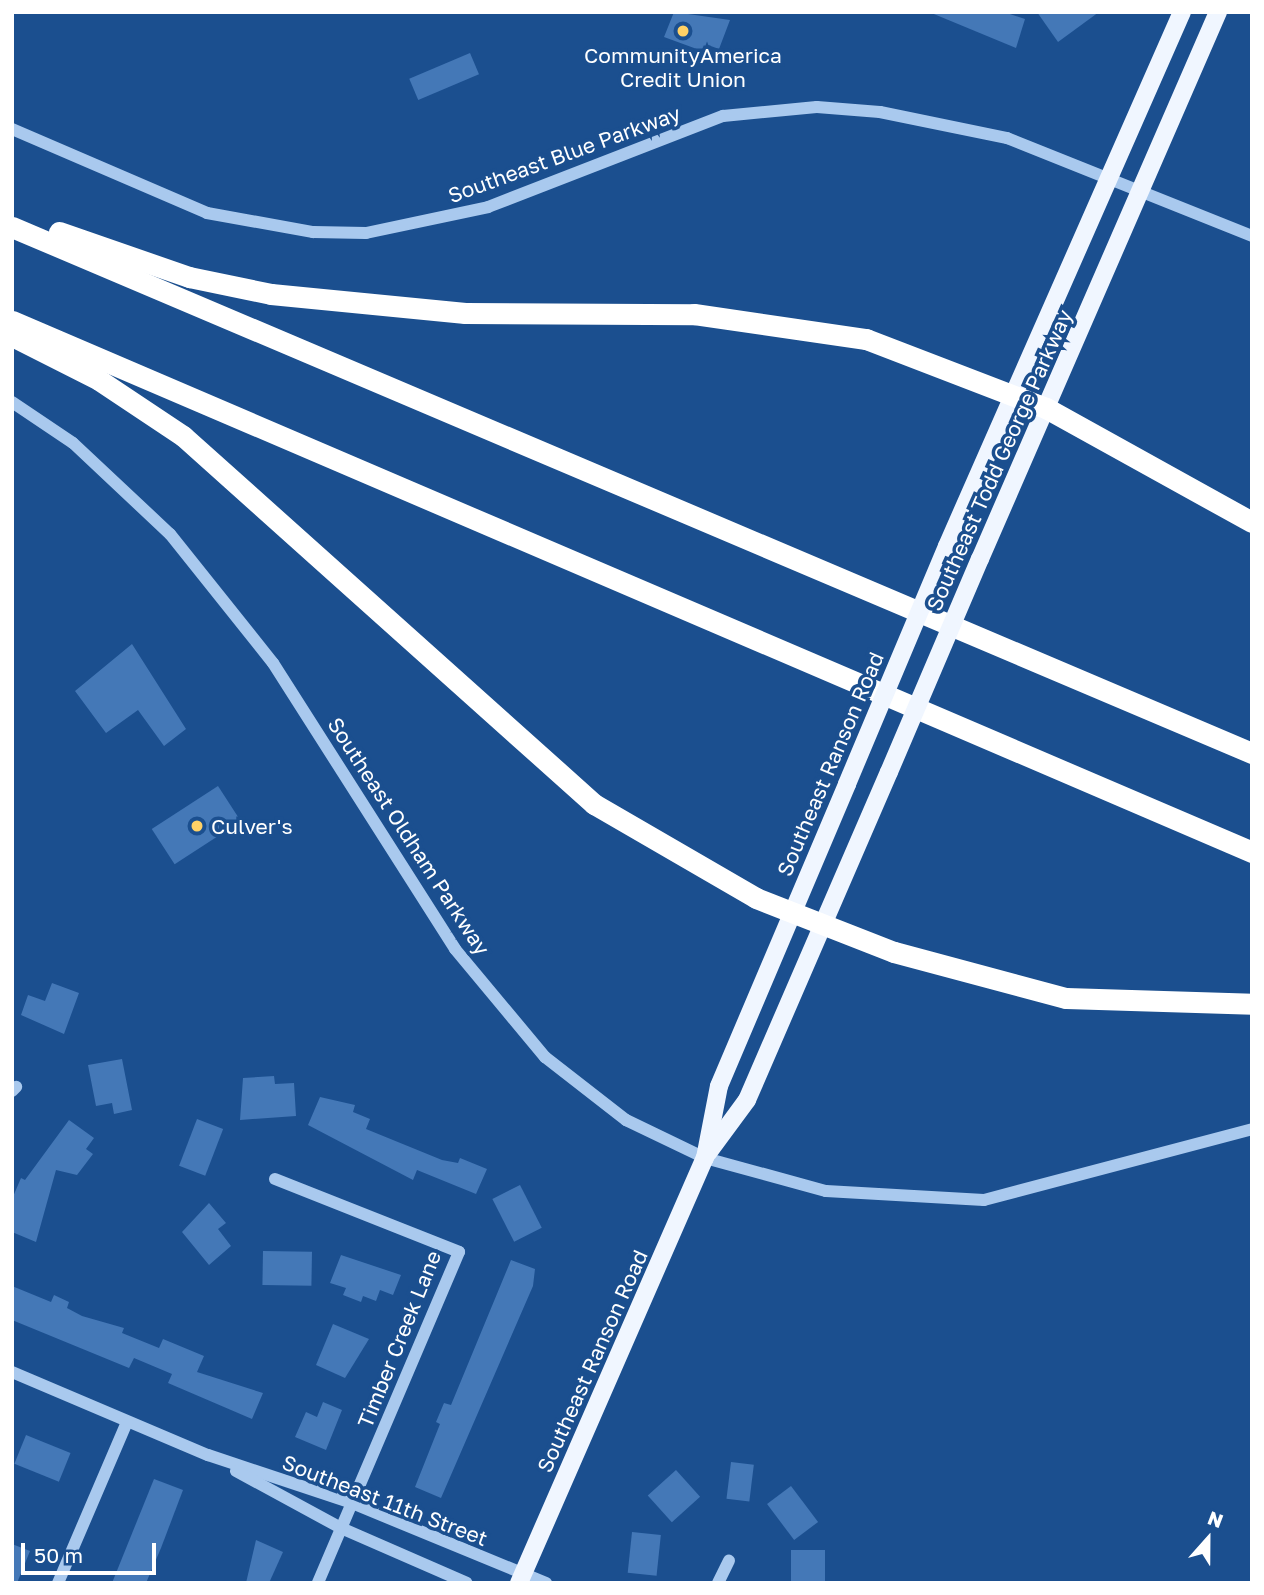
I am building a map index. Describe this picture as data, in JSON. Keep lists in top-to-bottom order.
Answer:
{
  "streets": {
    "main road": ["Southeast Todd George Parkway", "Southeast Ranson Road"],
    "street": [
      "Southeast Blue Parkway",
      "Southeast Oldham Parkway",
      "Timber Creek Lane",
      "Southeast 11th Street"
    ]
  },
  "crossings": [
    ["Southeast Blue Parkway", "Southeast Todd George Parkway"],
    ["Southeast Todd George Parkway", "Southeast Ranson Road"],
    ["Southeast Ranson Road", "Southeast Oldham Parkway"],
    ["Southeast Ranson Road", "Southeast 11th Street"],
    ["Timber Creek Lane", "Southeast 11th Street"]
  ],
  "places": ["CommunityAmerica Credit Union", "Culver's"],
  "scale_bar": "50 m",
  "north": "top"
}
